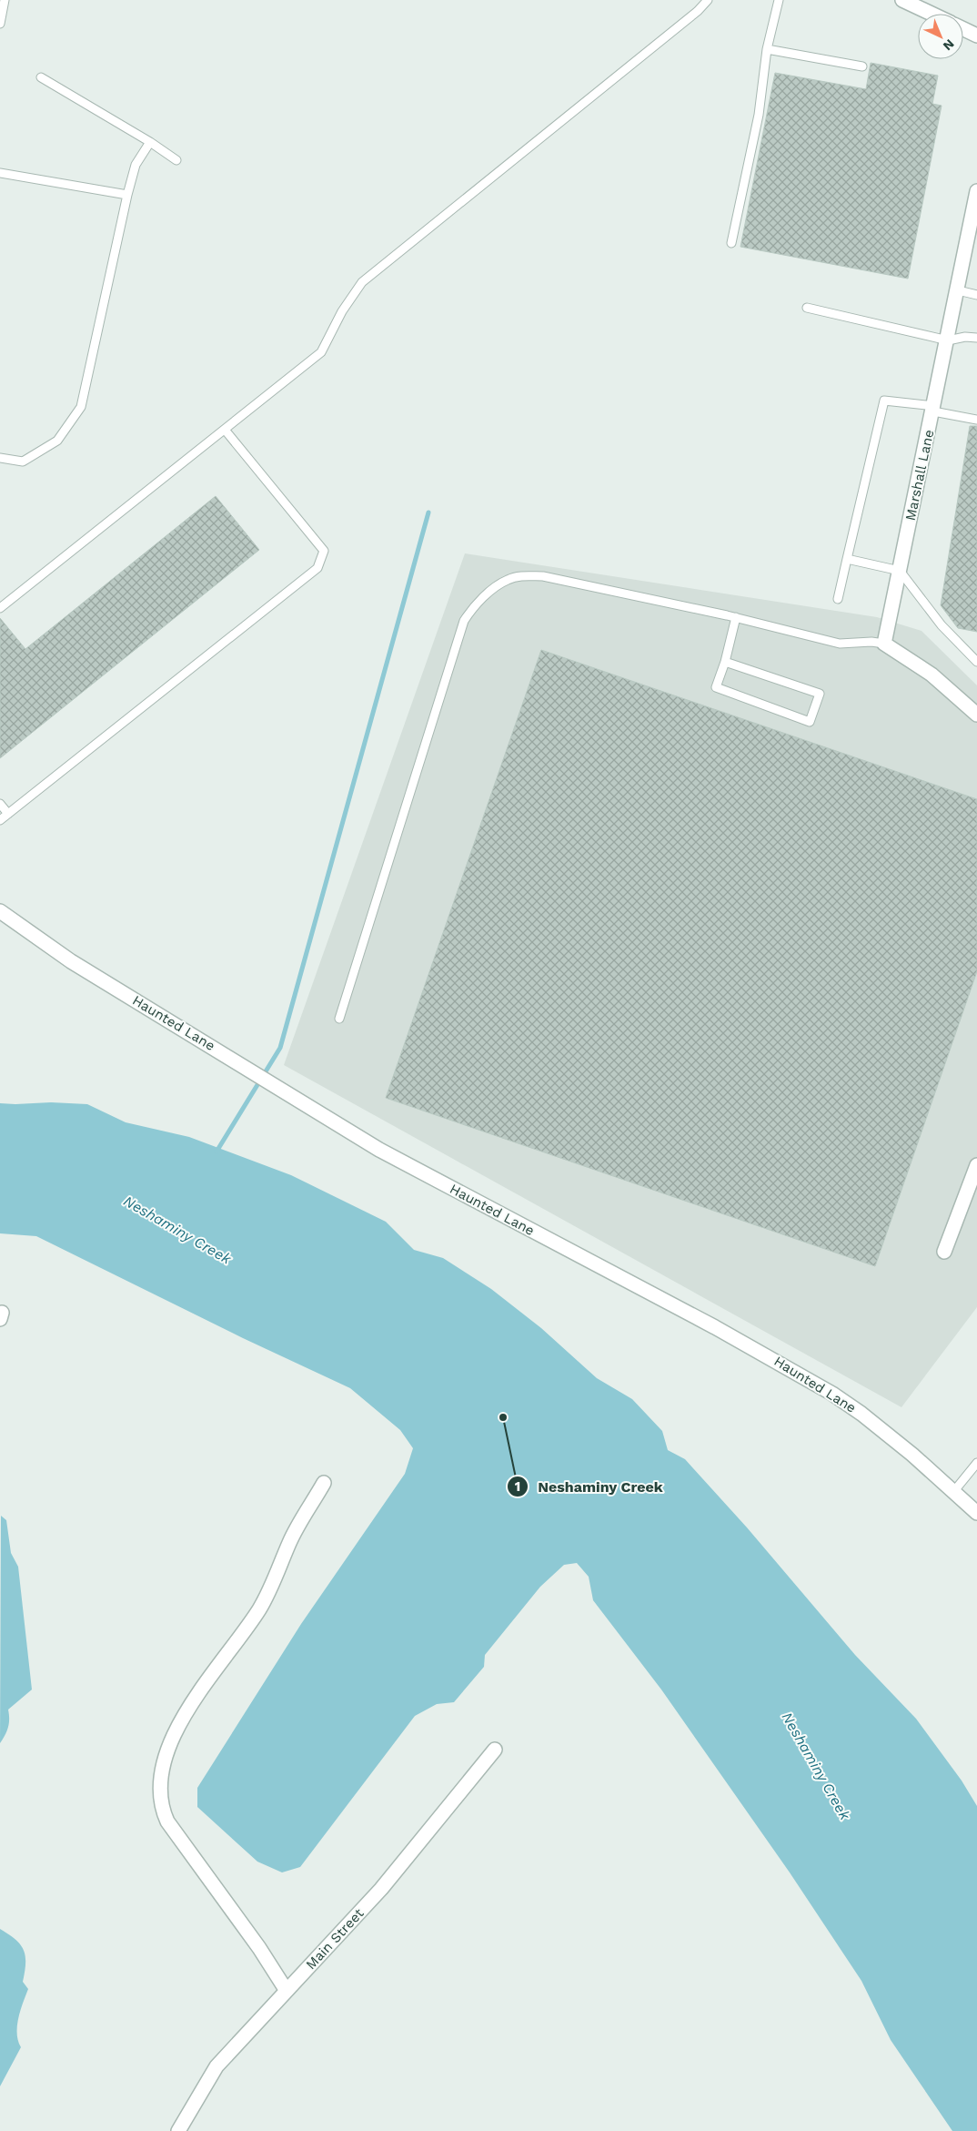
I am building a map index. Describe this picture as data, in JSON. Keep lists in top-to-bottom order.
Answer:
{
  "streets": {
    "street": ["Marshall Lane", "Haunted Lane", "Main Street"]
  },
  "water": ["Neshaminy Creek"],
  "places": ["Neshaminy Creek"],
  "north": "bottom right"
}
